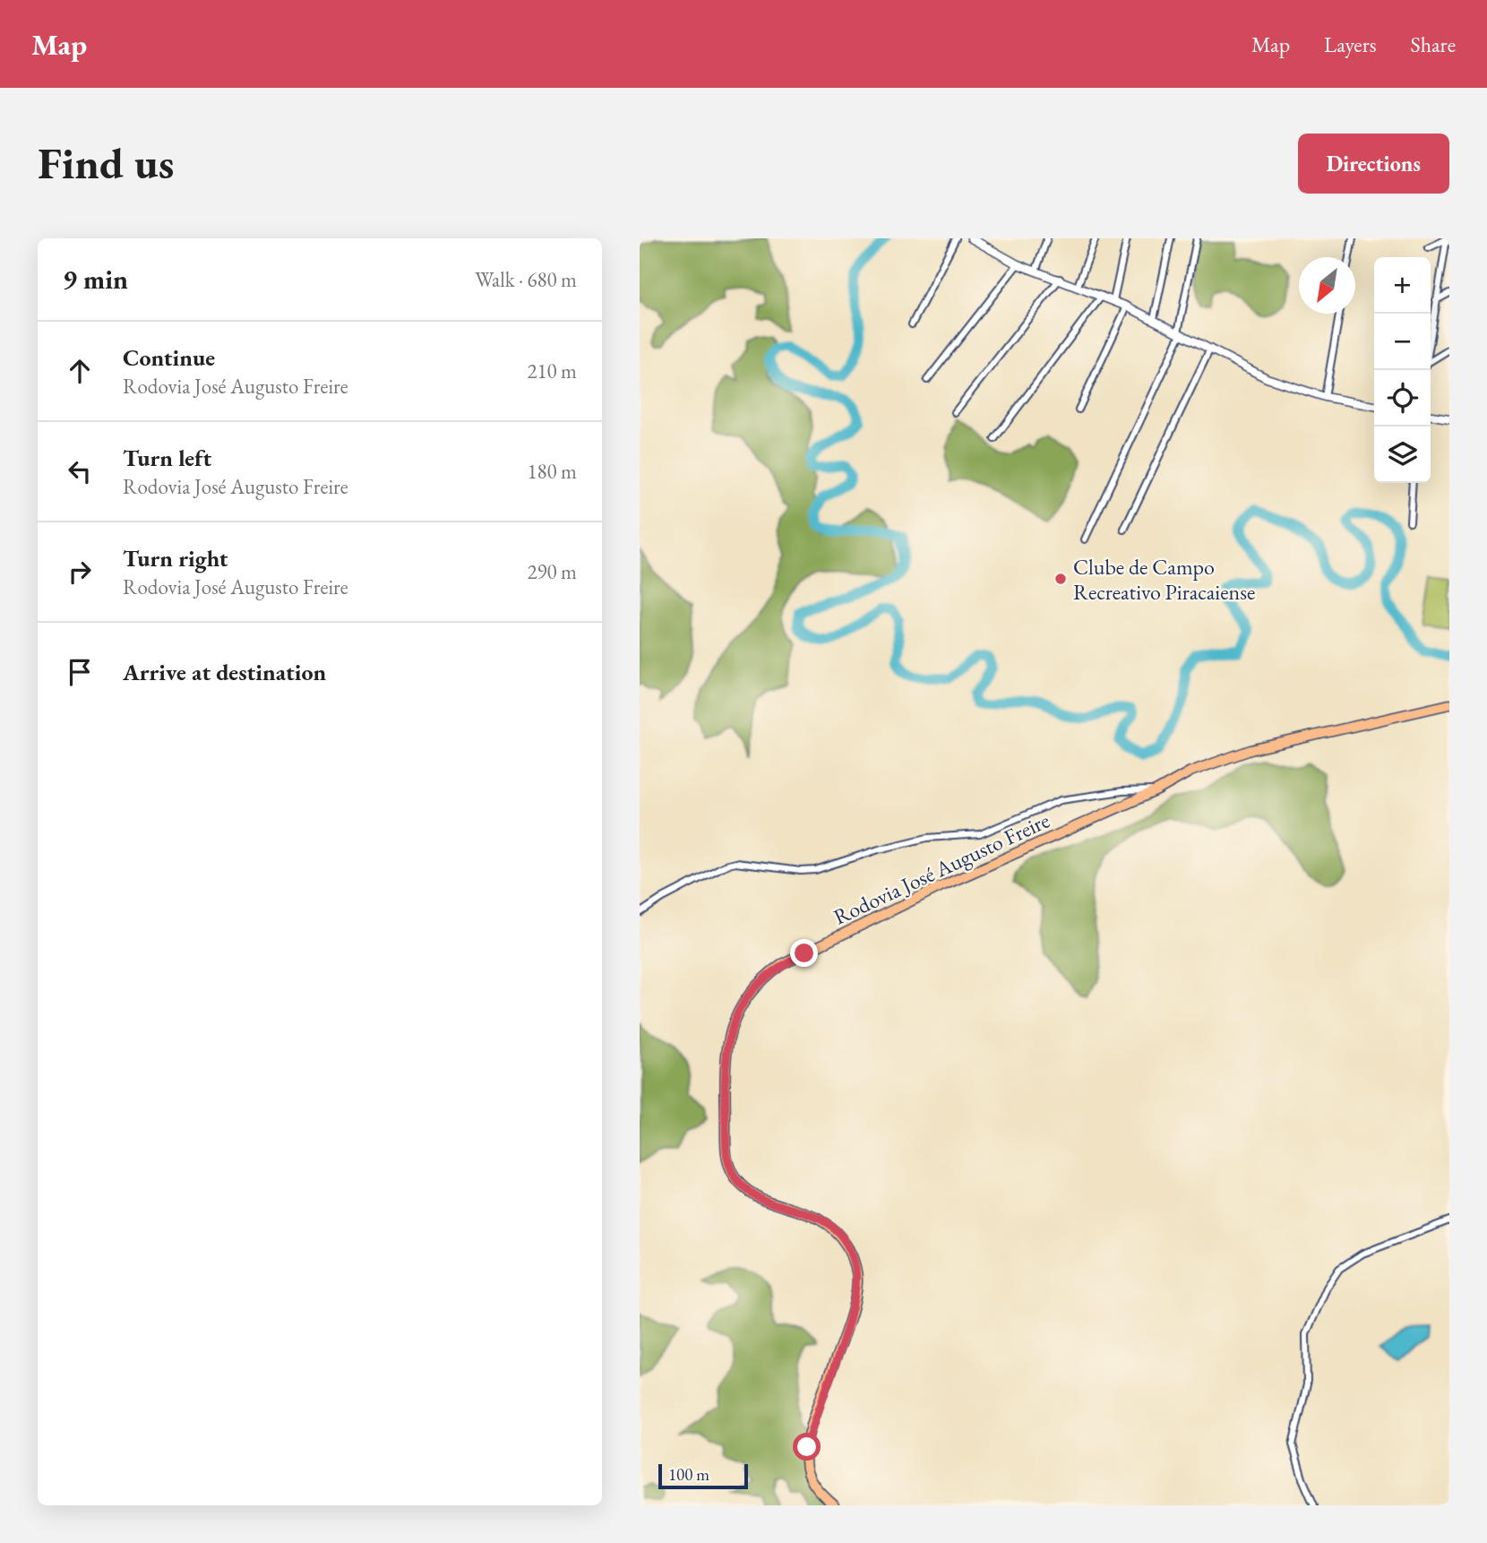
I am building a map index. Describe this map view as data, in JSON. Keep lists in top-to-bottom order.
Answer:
{
  "streets": {
    "main road": ["Rodovia José Augusto Freire"]
  },
  "places": ["Clube de Campo Recreativo Piracaiense"],
  "scale_bar": "100 m",
  "north": "bottom left",
  "page": {
    "header": "Map",
    "nav": ["Map", "Layers", "Share"],
    "buttons": "Directions",
    "title": "Find us",
    "heading": ["9 min", "Walk · 680 m"],
    "map_buttons": ["+", "−"],
    "list": [
      ["Continue", "Rodovia José Augusto Freire", "210 m"],
      ["Turn left", "Rodovia José Augusto Freire", "180 m"],
      ["Turn right", "Rodovia José Augusto Freire", "290 m"],
      "Arrive at destination"
    ],
    "scale": "100 m"
  }
}
